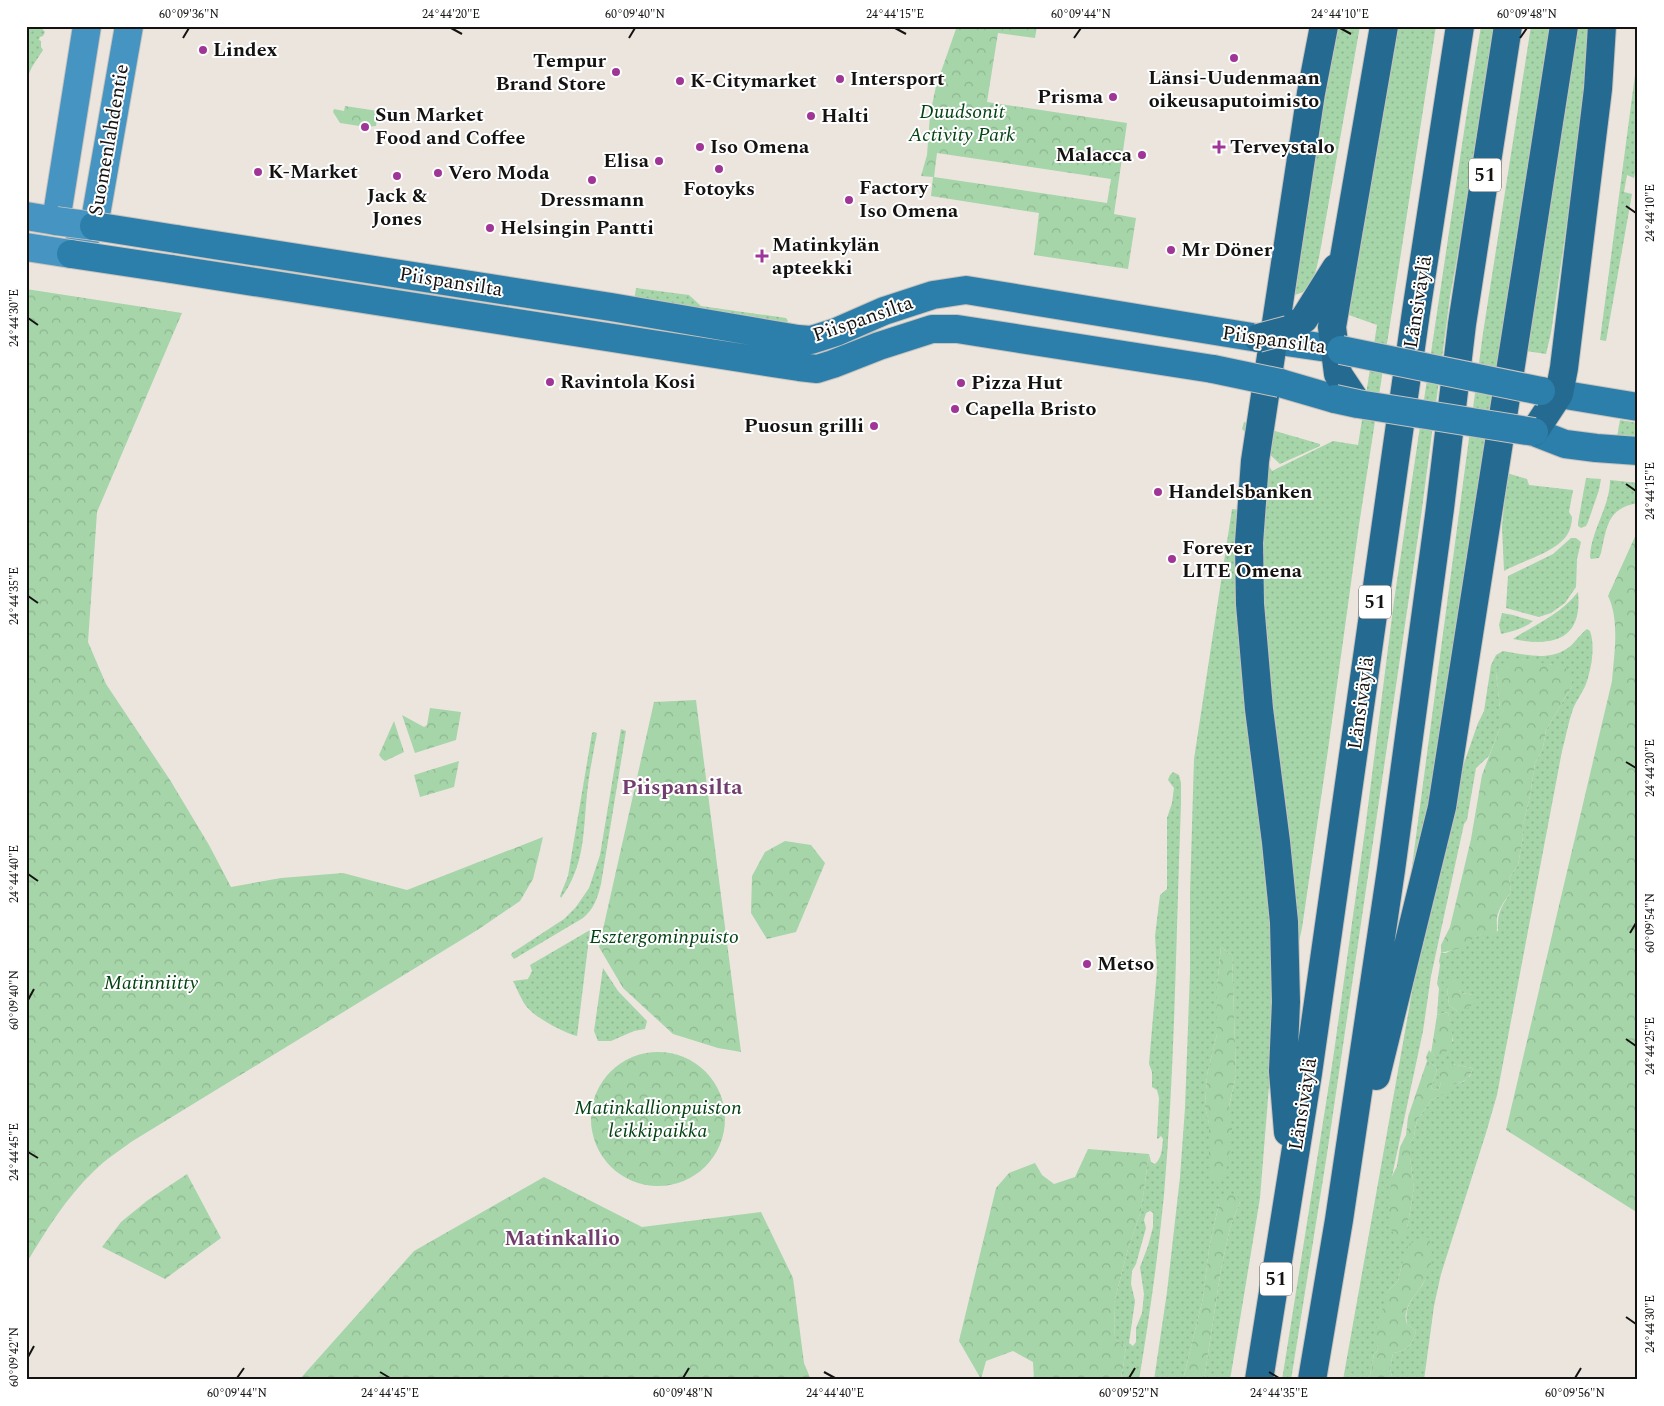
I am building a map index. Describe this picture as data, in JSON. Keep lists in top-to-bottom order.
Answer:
{
  "streets": {
    "highway": ["51", "Länsiväylä"],
    "main road": ["Suomenlahdentie", "Piispansilta"]
  },
  "crossings": [
    ["Suomenlahdentie", "Piispansilta"],
    ["51", "Länsiväylä"]
  ],
  "districts": ["Piispansilta", "Matinkallio"],
  "parks": [
    "Duudsonit Activity Park",
    "Esztergominpuisto",
    "Matinniitty",
    "Matinkallionpuiston leikkipaikka"
  ],
  "places": {
    "other": [
      "Lindex",
      "Länsi-Uudenmaan oikeusaputoimisto",
      "Tempur Brand Store",
      "Intersport",
      "K-Citymarket",
      "Prisma",
      "Halti",
      "Sun Market Food and Coffee",
      "Iso Omena",
      "Malacca",
      "Elisa",
      "Fotoyks",
      "K-Market",
      "Vero Moda",
      "Jack & Jones",
      "Dressmann",
      "Factory Iso Omena",
      "Helsingin Pantti",
      "Mr Döner",
      "Ravintola Kosi",
      "Pizza Hut",
      "Capella Bristo",
      "Puosun grilli",
      "Handelsbanken",
      "Forever LITE Omena",
      "Metso"
    ],
    "health": ["Terveystalo", "Matinkylän apteekki"]
  },
  "coordinates": [
    "60°09'36\"N",
    "24°44'20\"E",
    "60°09'40\"N",
    "24°44'15\"E",
    "60°09'44\"N",
    "24°44'10\"E",
    "60°09'48\"N",
    "24°44'30\"E",
    "24°44'35\"E",
    "24°44'40\"E",
    "60°09'54\"N",
    "24°44'25\"E",
    "24°44'45\"E",
    "60°09'42\"N",
    "60°09'52\"N",
    "60°09'56\"N"
  ]
}
